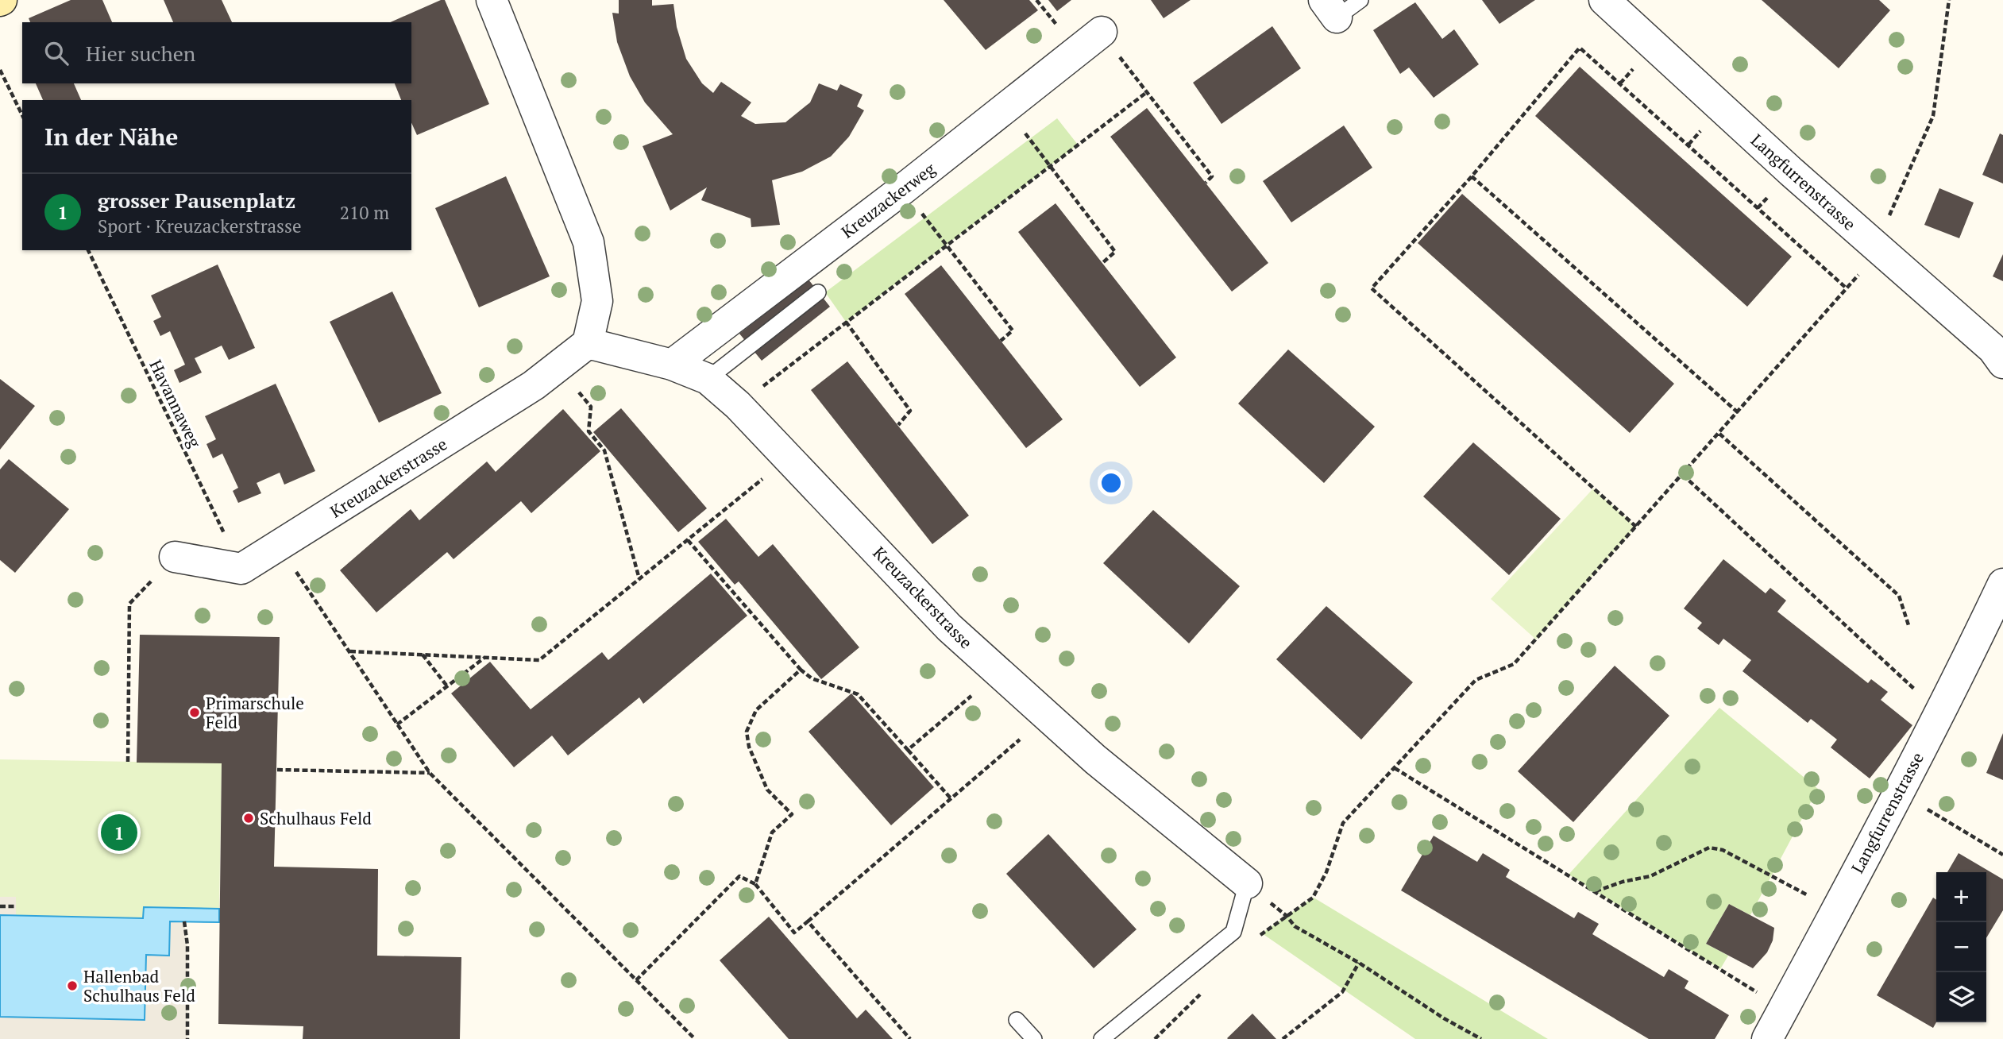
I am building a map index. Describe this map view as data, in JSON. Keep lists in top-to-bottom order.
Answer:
{
  "streets": {
    "street": ["Langfurrenstrasse", "Kreuzackerweg", "Kreuzackerstrasse"],
    "path": ["Havannaweg"]
  },
  "crossings": [
    ["Kreuzackerweg", "Kreuzackerstrasse"],
    ["Havannaweg", "Kreuzackerstrasse"]
  ],
  "places": ["Primarschule Feld", "Schulhaus Feld", "Hallenbad Schulhaus Feld"],
  "page": {
    "search": "Hier suchen",
    "heading": "In der Nähe",
    "list": [
      {
        "mark": "1",
        "name": "grosser Pausenplatz",
        "note": "Sport · Kreuzackerstrasse",
        "value": "210 m"
      }
    ],
    "pins": "1",
    "map_buttons": ["+", "−"]
  }
}
